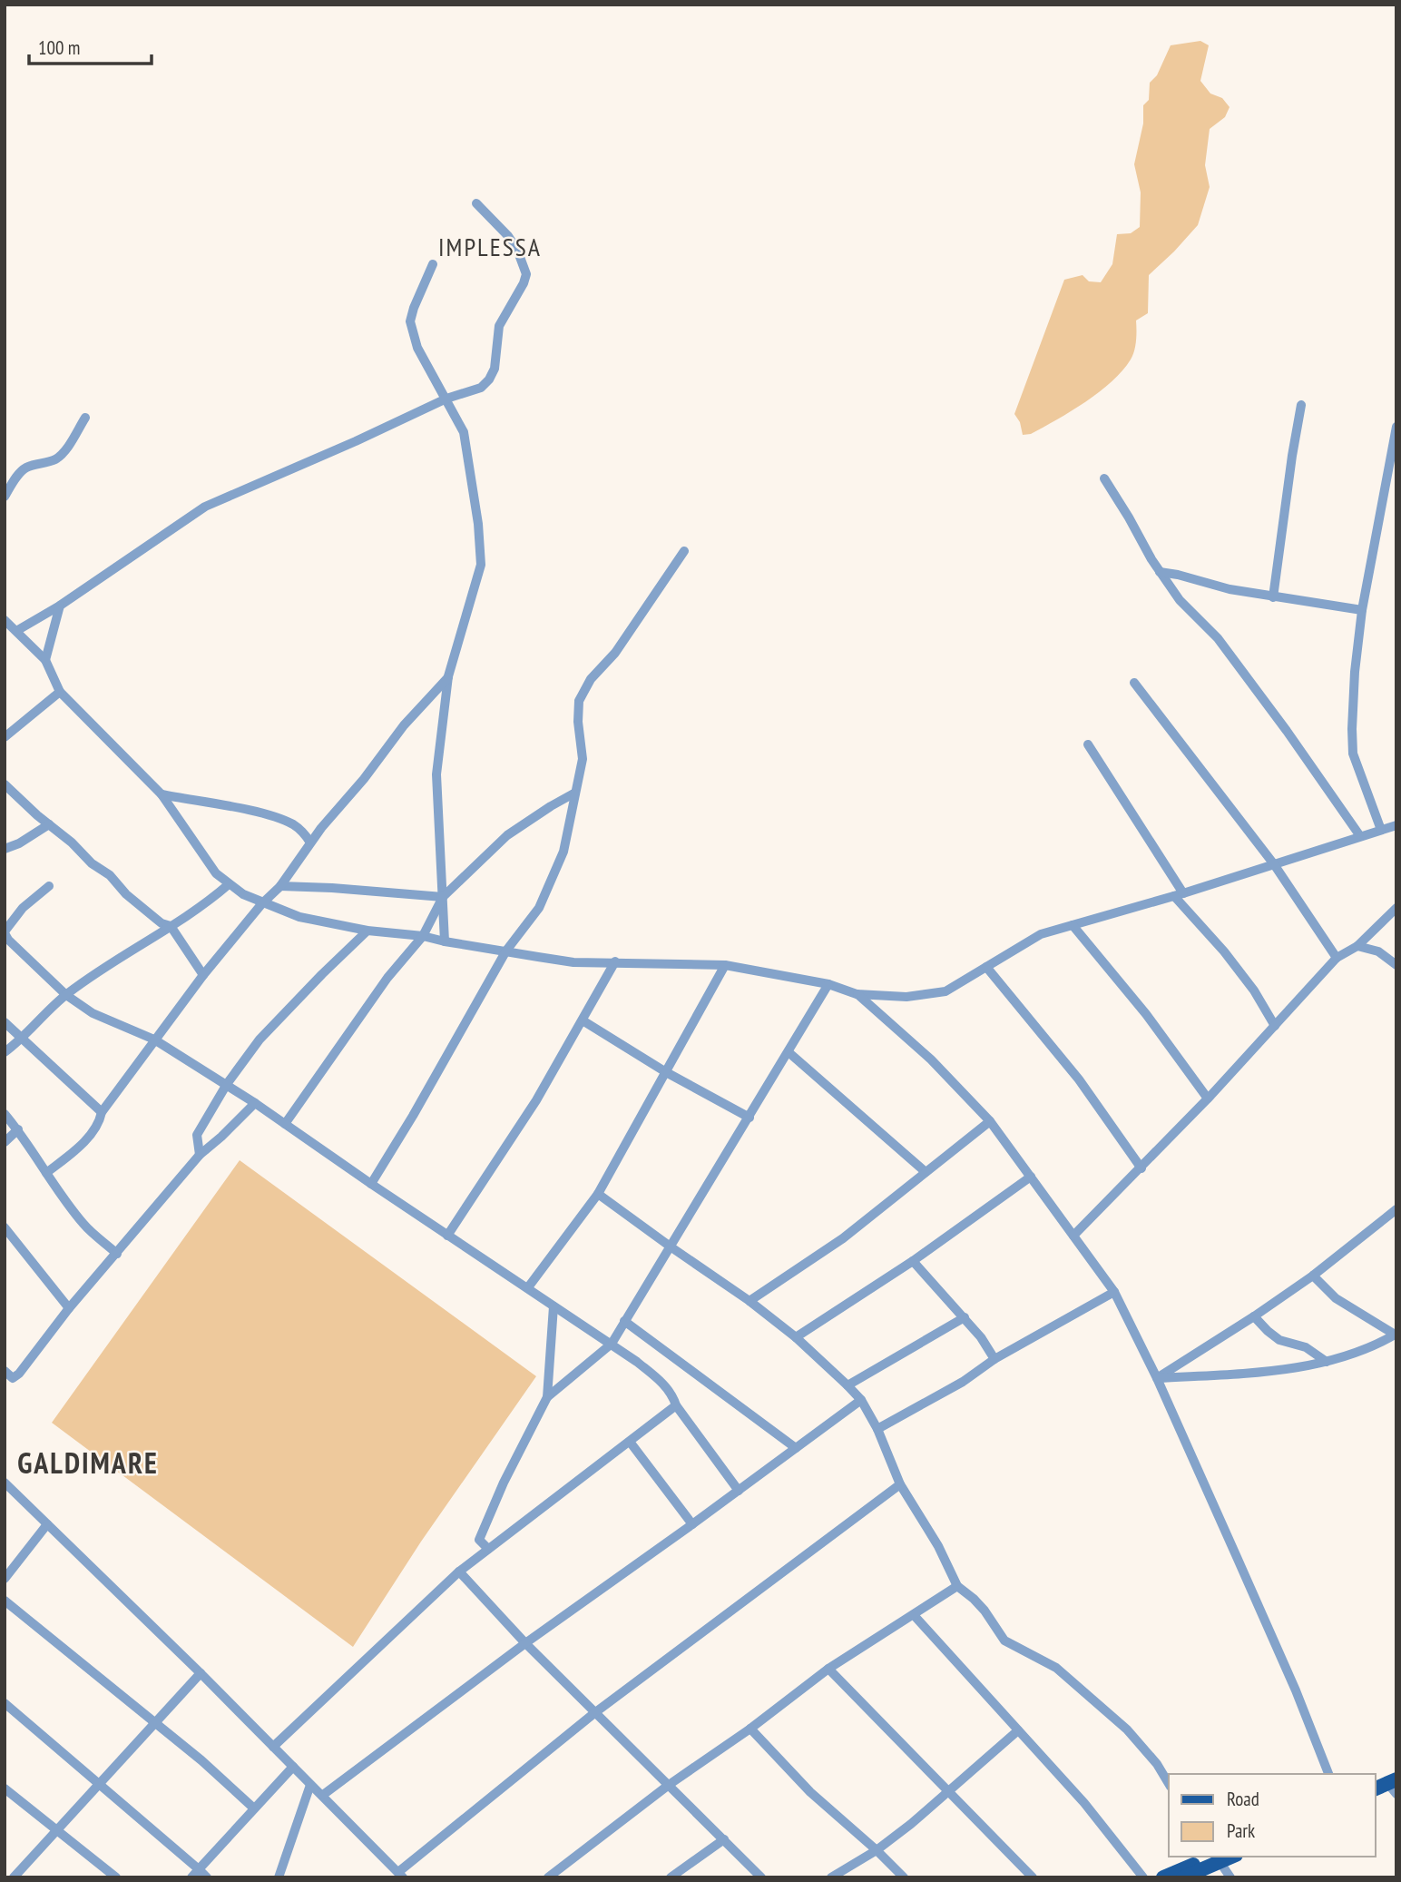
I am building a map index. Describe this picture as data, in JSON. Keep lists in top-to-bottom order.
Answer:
{
  "districts": ["IMPLESSA", "GALDIMARE"],
  "legend": ["Road", "Park"],
  "scale_bar": "100 m"
}
